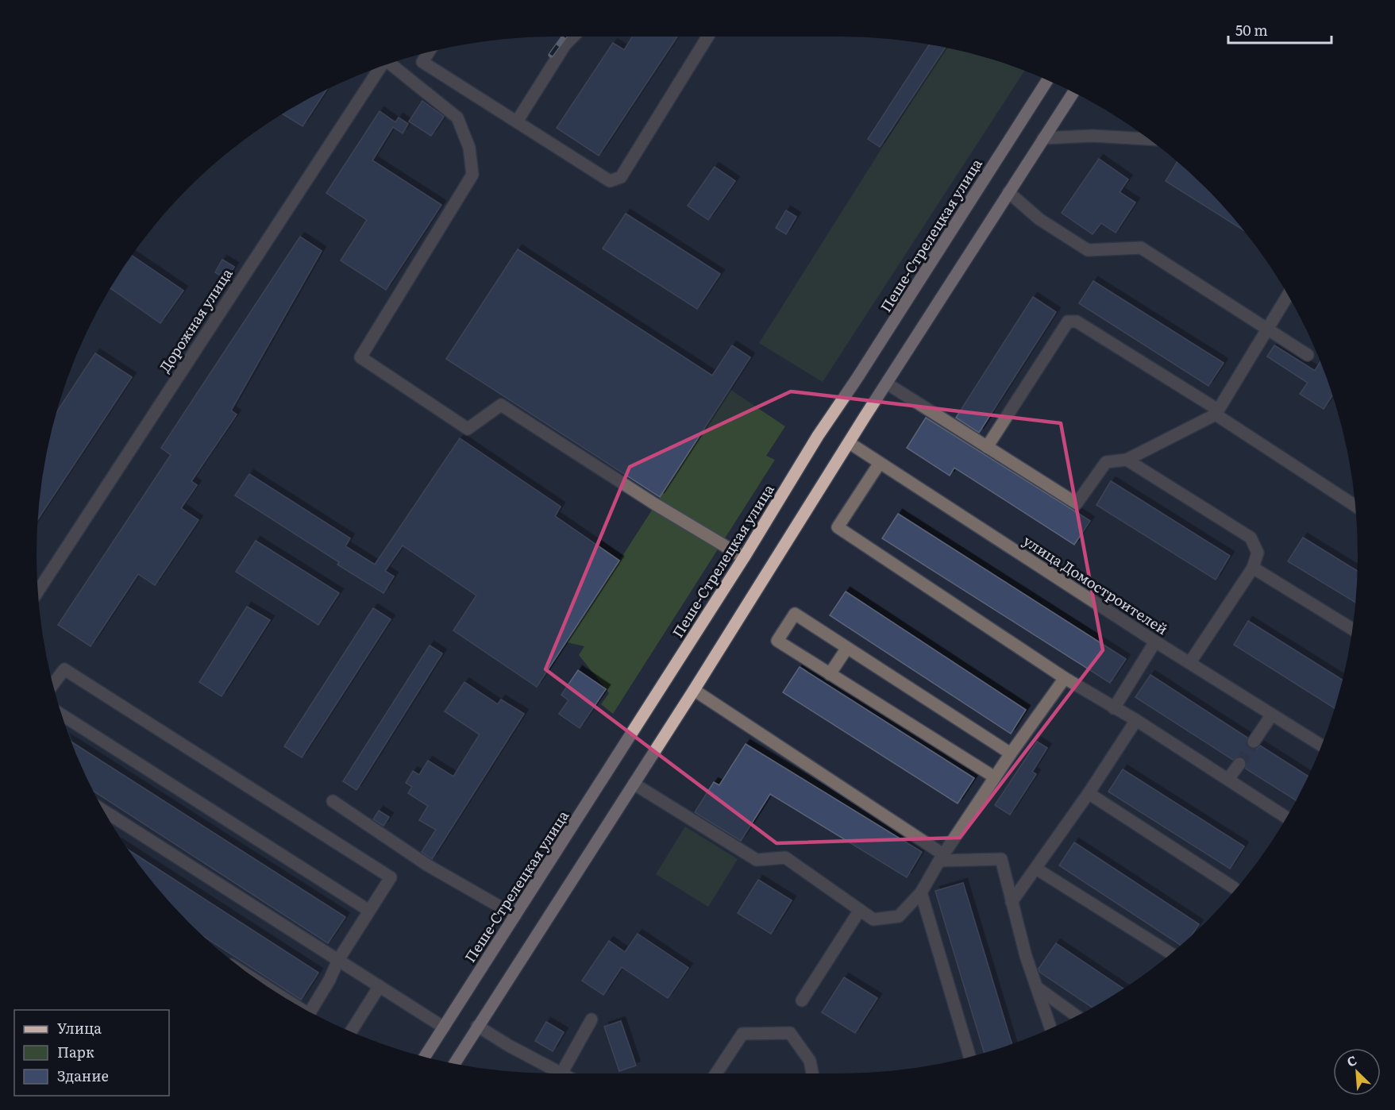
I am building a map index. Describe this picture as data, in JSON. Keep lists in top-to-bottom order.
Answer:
{
  "streets": {
    "main road": ["Пеше-Стрелецкая улица"],
    "street": ["Дорожная улица", "улица Домостроителей"]
  },
  "legend": ["Улица", "Парк", "Здание"],
  "scale_bar": "50 m",
  "north": "top left"
}
